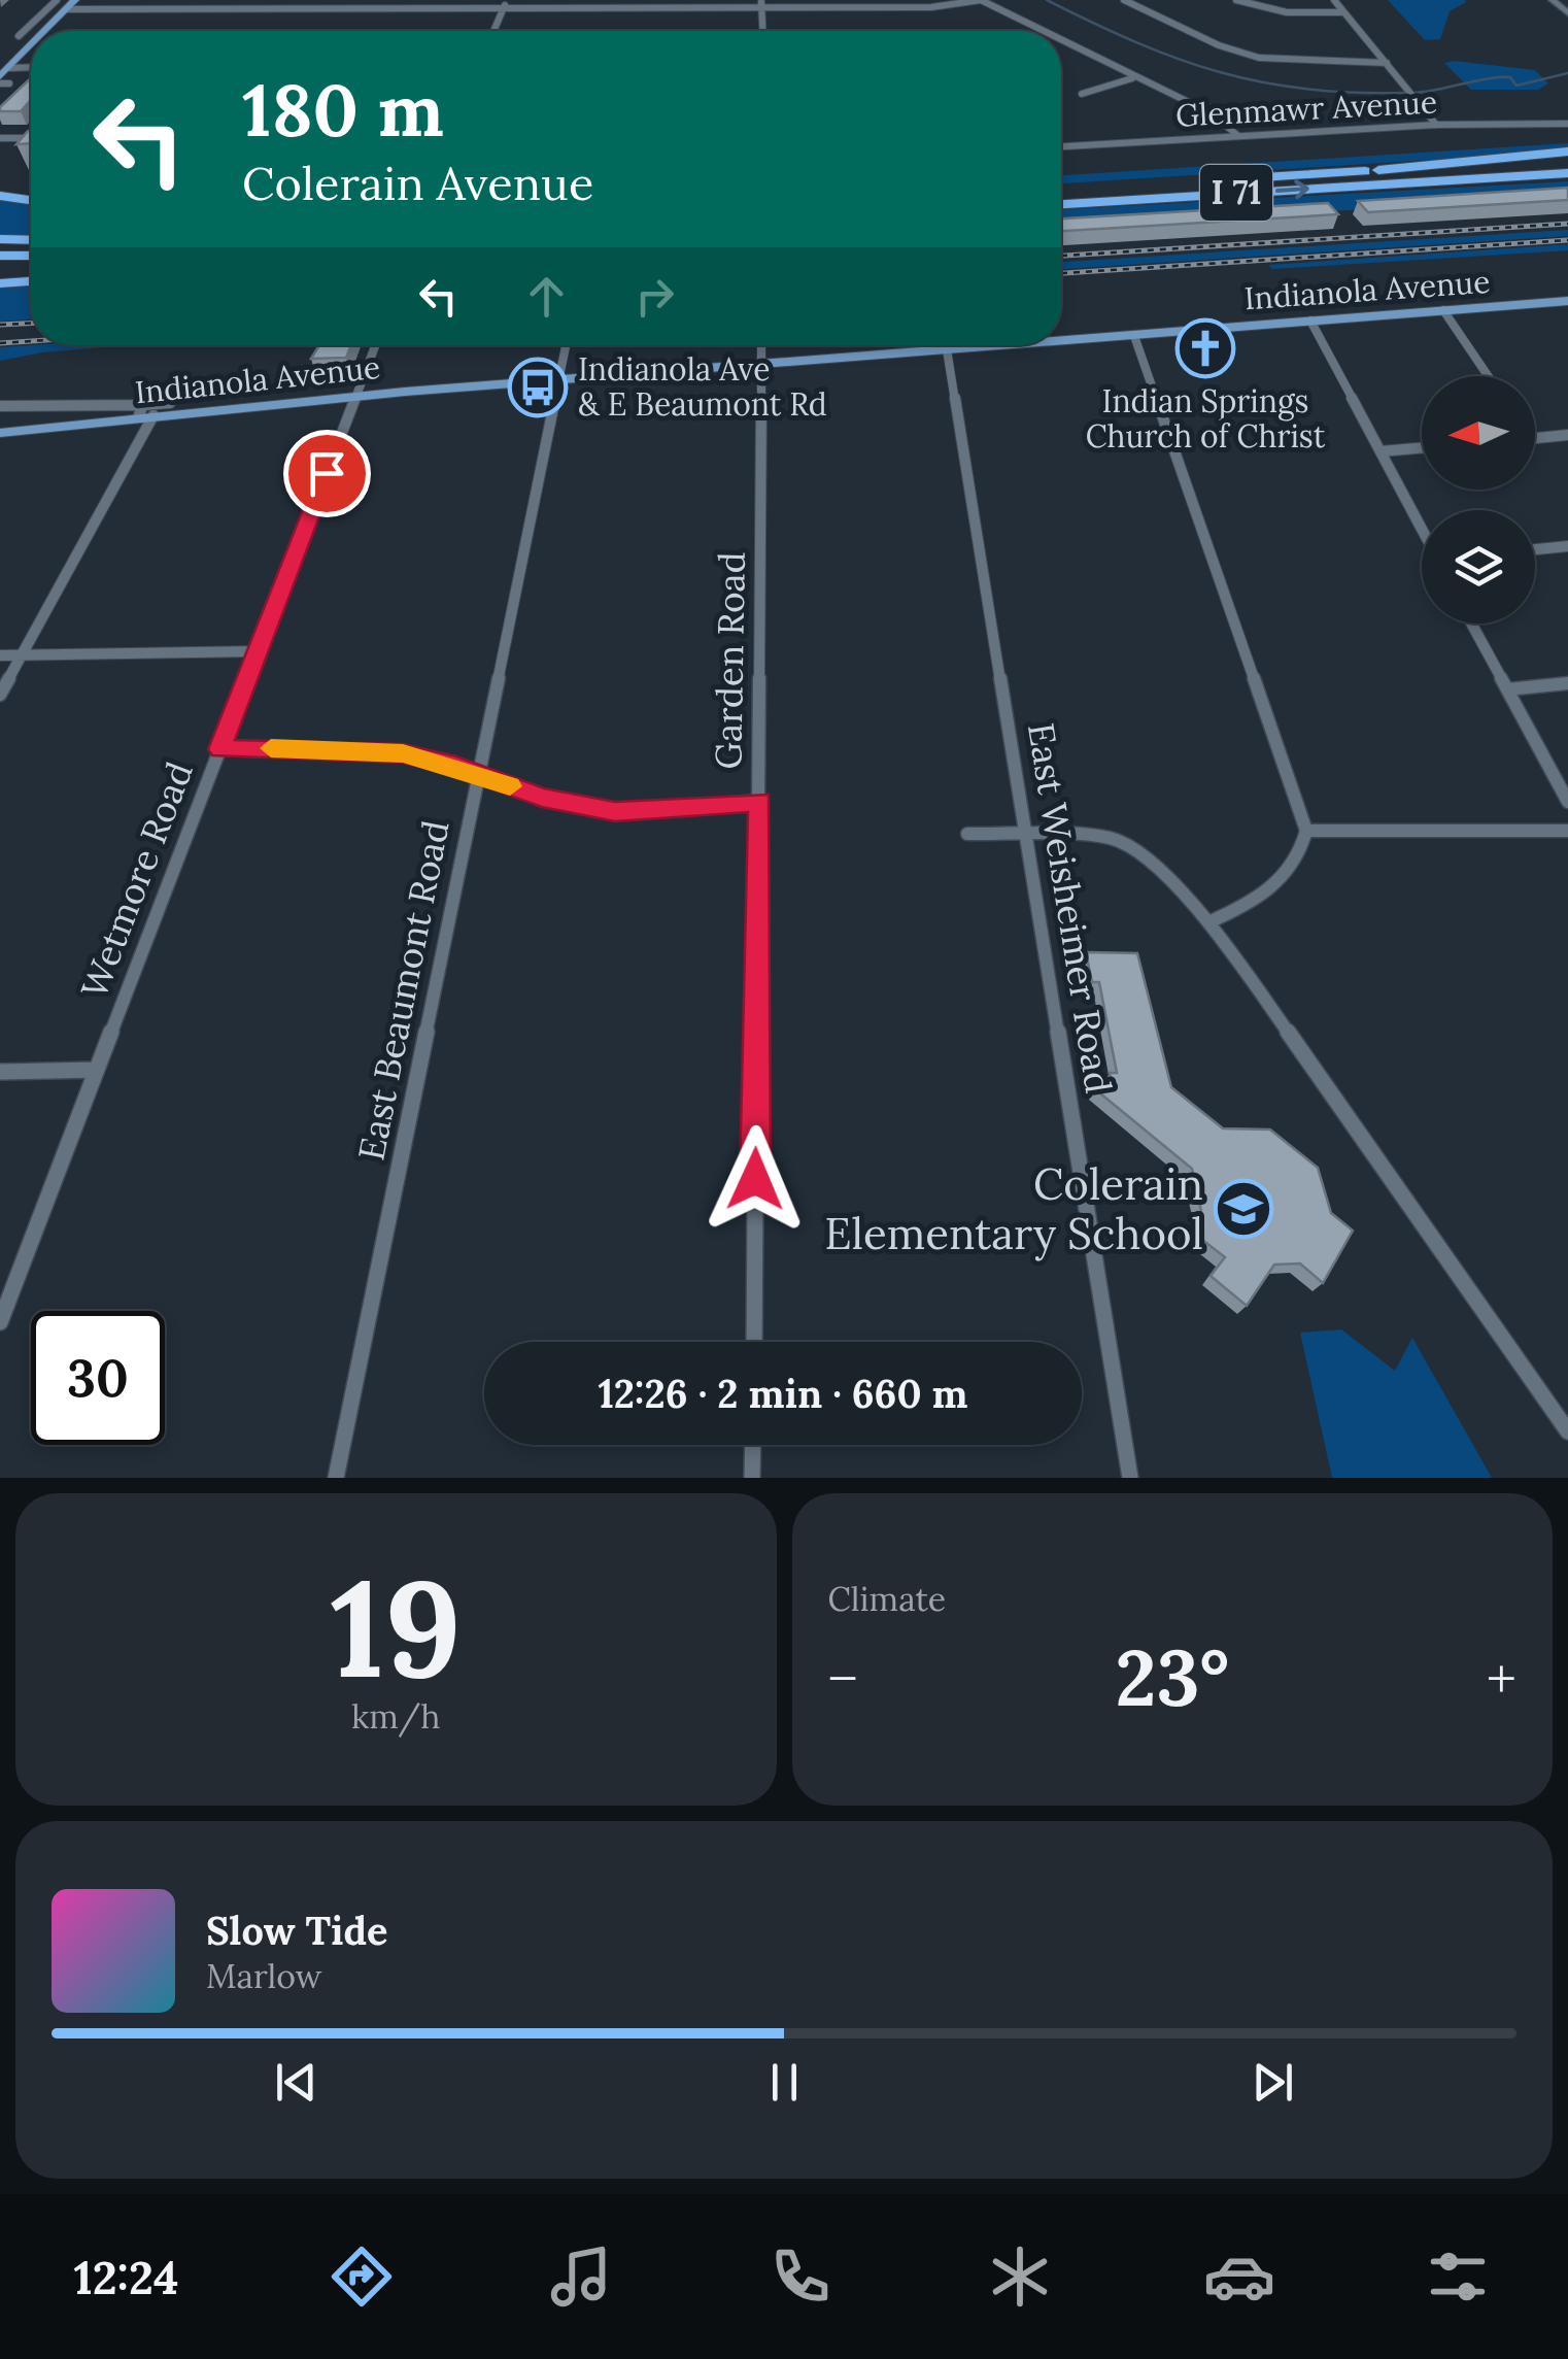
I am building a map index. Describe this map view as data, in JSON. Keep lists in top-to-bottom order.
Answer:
{
  "streets": {
    "highway": ["I 71"],
    "main road": ["Indianola Avenue"],
    "street": [
      "Glenmawr Avenue",
      "Garden Road",
      "Wetmore Road",
      "East Weisheimer Road",
      "East Beaumont Road"
    ]
  },
  "crossings": [
    ["Indianola Avenue", "Garden Road"],
    ["Indianola Avenue", "Wetmore Road"],
    ["Indianola Avenue", "East Weisheimer Road"],
    ["Indianola Avenue", "East Beaumont Road"]
  ],
  "places": {
    "church": ["Indian Springs Church of Christ"],
    "bus stop": ["Indianola Ave & E Beaumont Rd"],
    "school or university": ["Colerain Elementary School"]
  },
  "north": "left",
  "page": {
    "turn": ["180 m", "Colerain Avenue"],
    "limit": "30",
    "trip": "12:26 · 2 min · 660 m",
    "tile": [
      ["19", "km/h"],
      "Climate"
    ],
    "heat": ["−", "23°", "+"],
    "song": ["Slow Tide", "Marlow"],
    "tabs": "12:24"
  }
}
